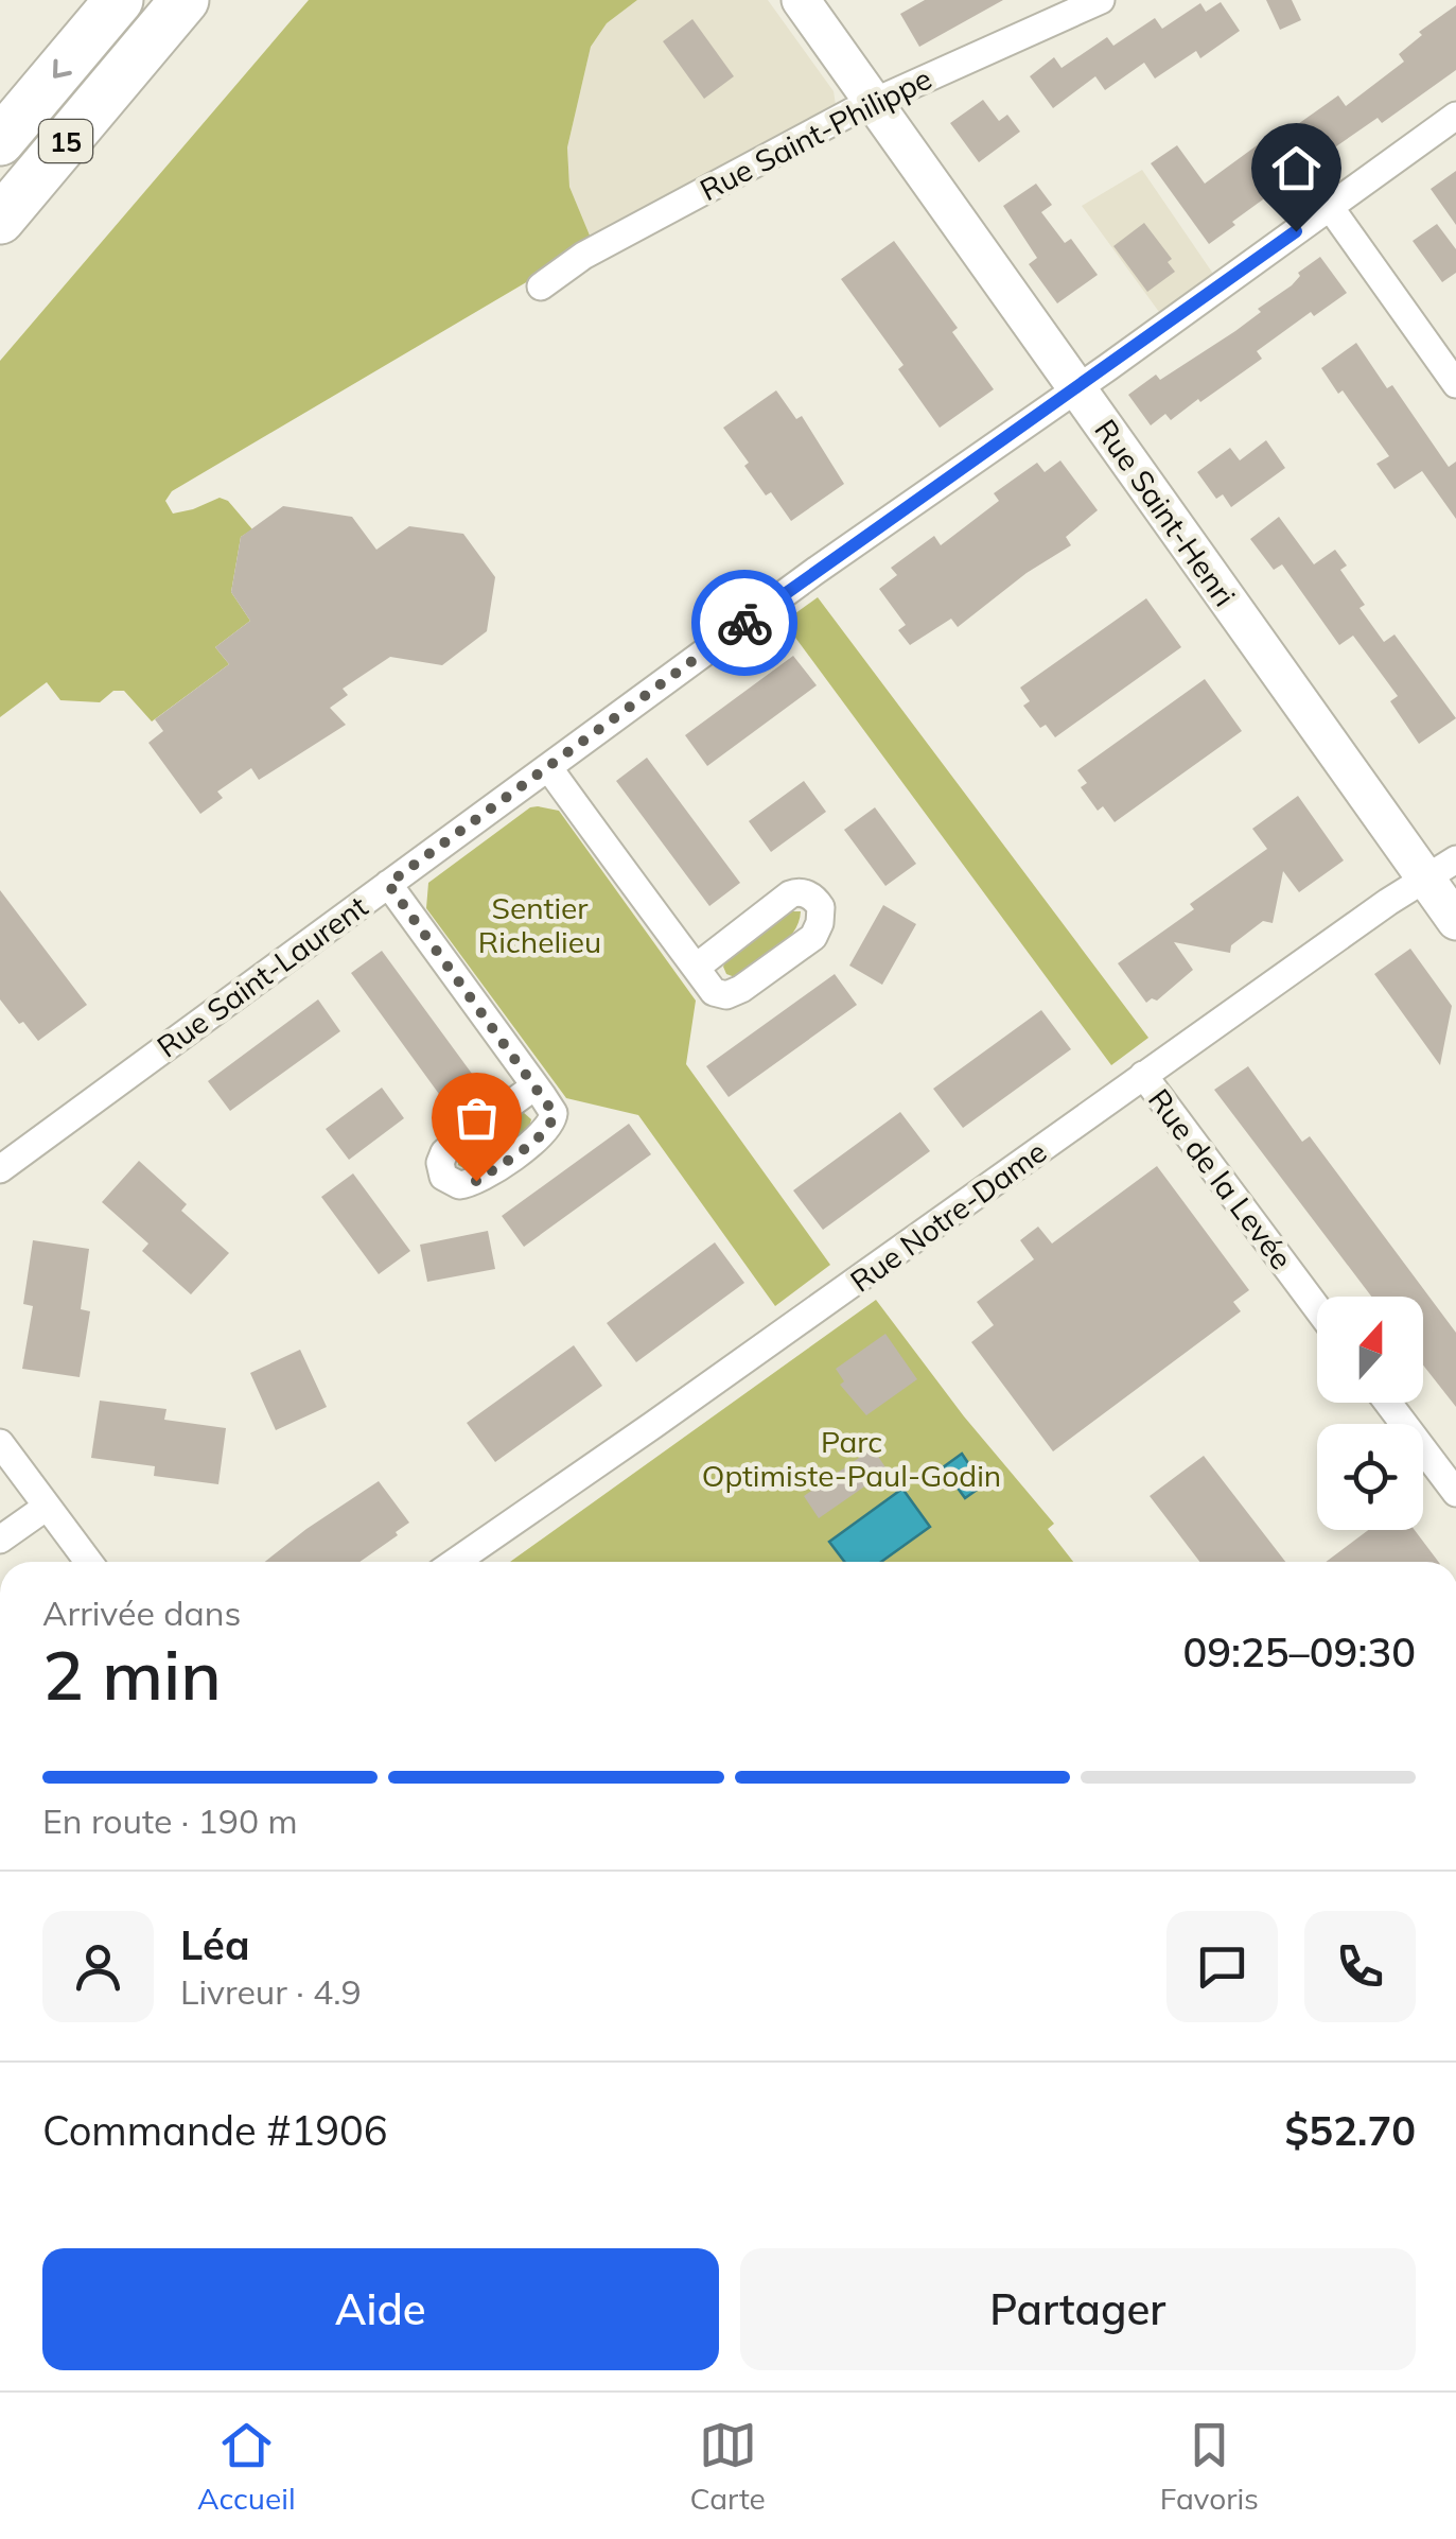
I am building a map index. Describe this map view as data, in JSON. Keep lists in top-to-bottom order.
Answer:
{
  "streets": {
    "highway": ["15"],
    "street": [
      "Rue Saint-Philippe",
      "Rue Saint-Henri",
      "Rue Saint-Laurent",
      "Rue de la Levée",
      "Rue Notre-Dame"
    ]
  },
  "crossings": [
    ["Rue Saint-Philippe", "Rue Saint-Henri"],
    ["Rue Saint-Henri", "Rue Saint-Laurent"],
    ["Rue Saint-Henri", "Rue Notre-Dame"],
    ["Rue de la Levée", "Rue Notre-Dame"]
  ],
  "parks": ["Sentier Richelieu", "Parc Optimiste-Paul-Godin"],
  "north": "top",
  "page": {
    "heading": ["2 min", "Arrivée dans", "09:25–09:30"],
    "panel": [
      "Léa",
      "Livreur · 4.9",
      "Commande #1906",
      "$52.70"
    ],
    "bar": "En route · 190 m",
    "buttons": ["Aide", "Partager"],
    "tabs": ["Accueil", "Carte", "Favoris"]
  }
}
